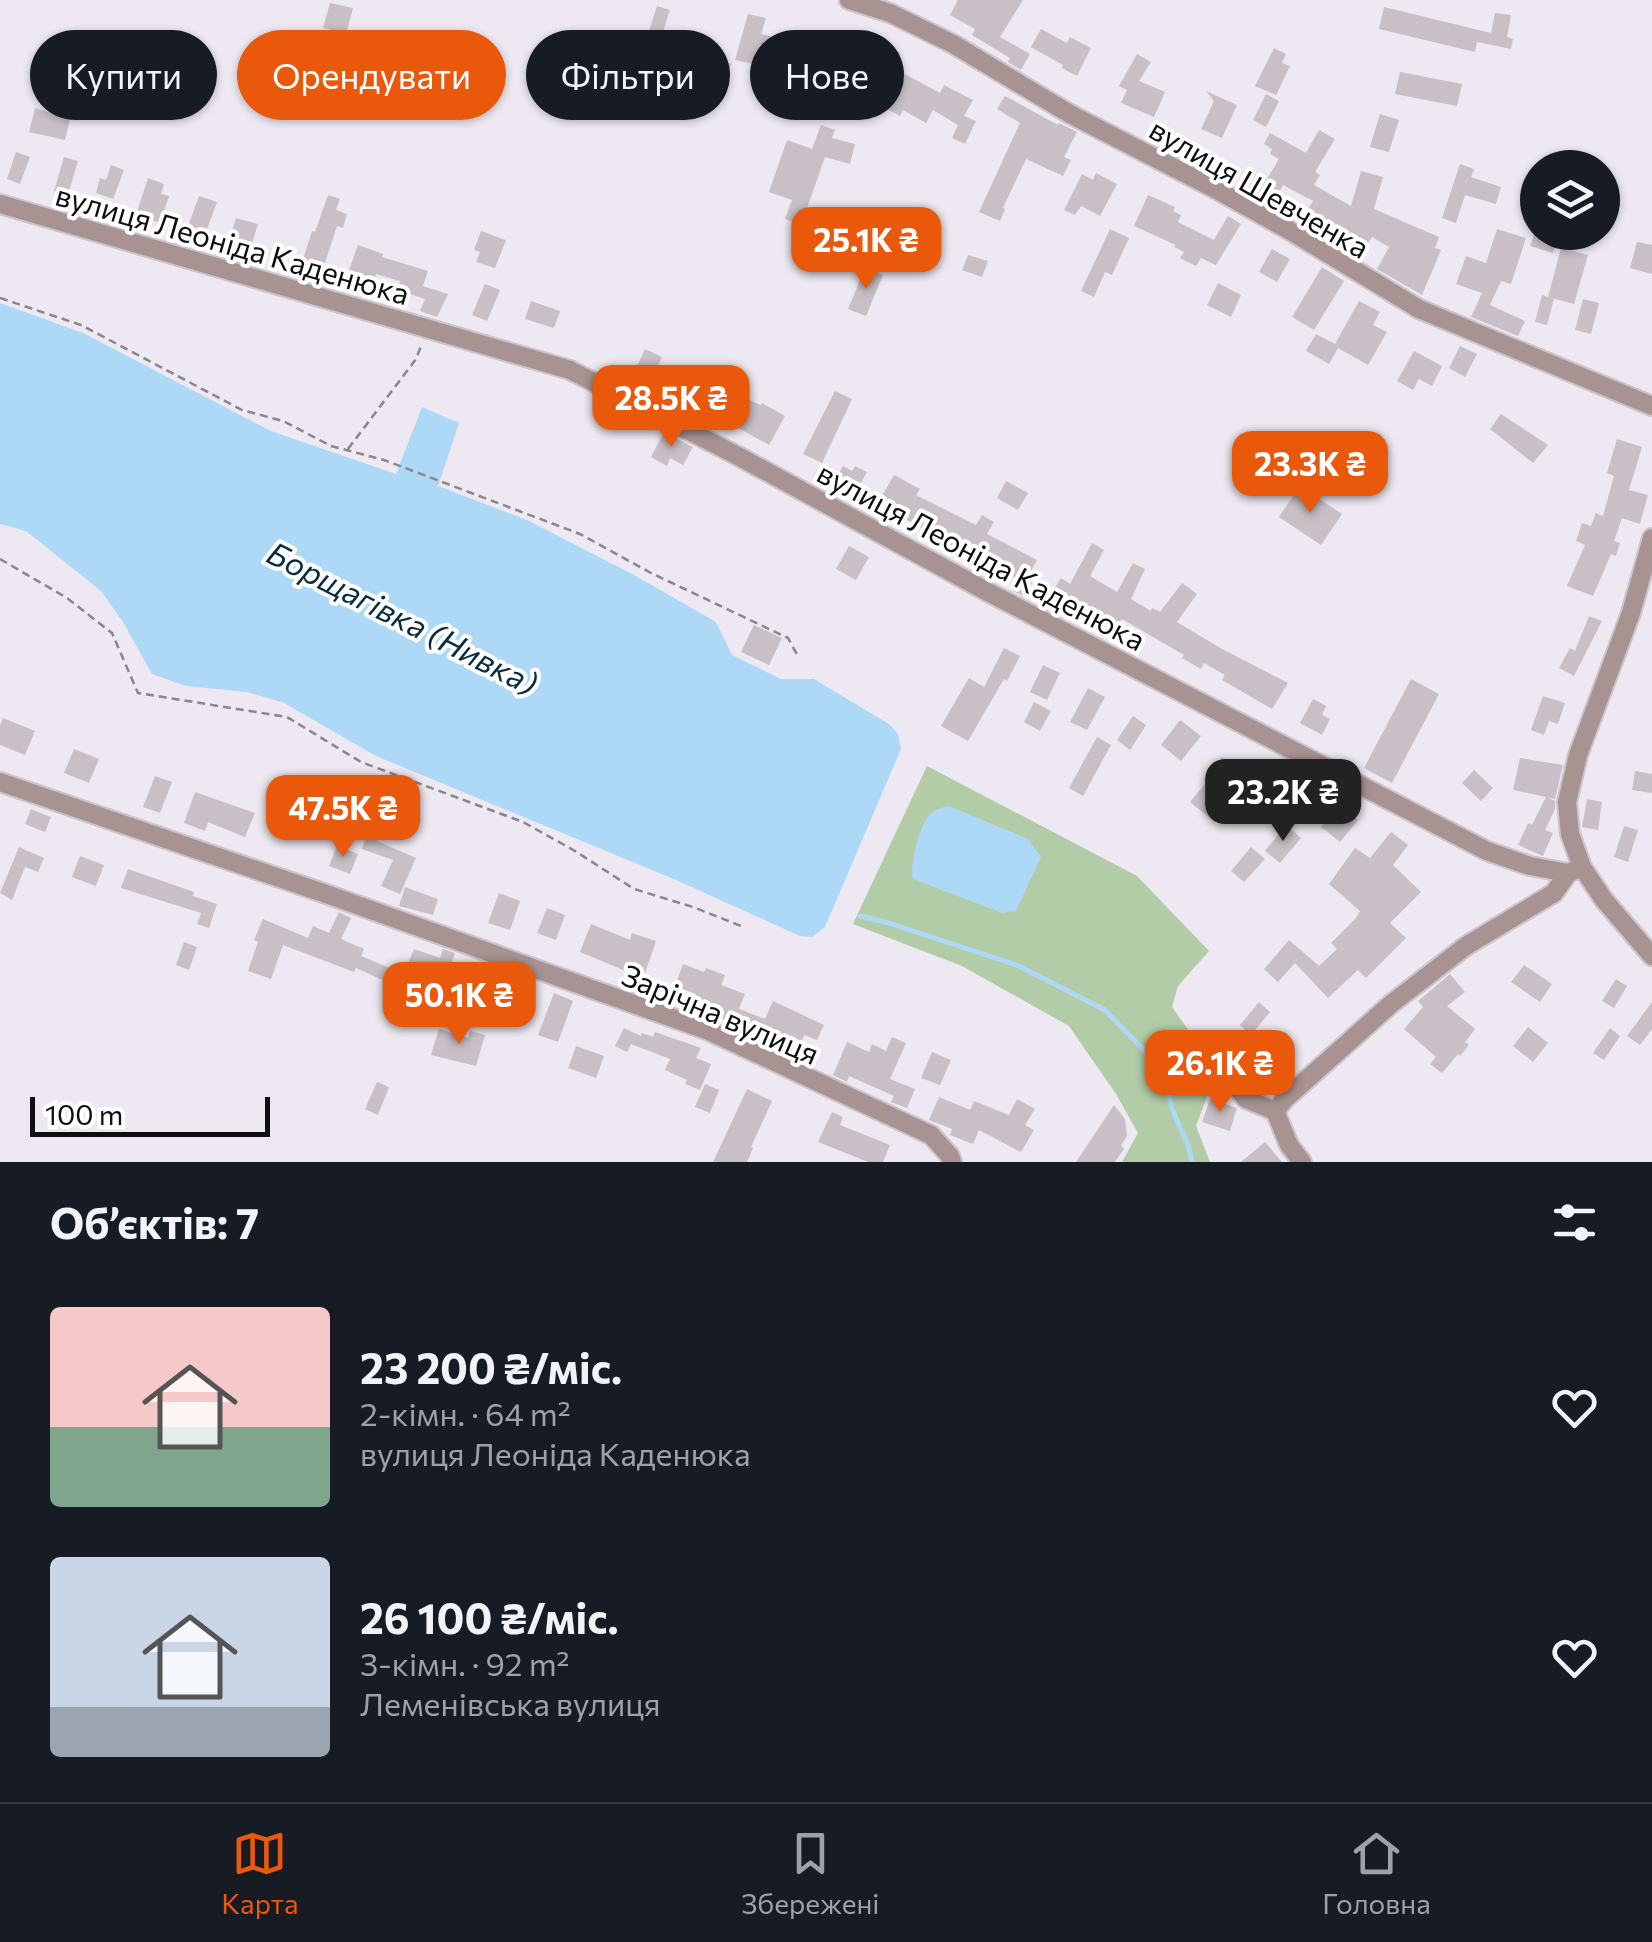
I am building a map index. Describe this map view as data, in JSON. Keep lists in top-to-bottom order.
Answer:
{
  "streets": {
    "street": ["вулиця Шевченка", "вулиця Леоніда Каденюка", "Зарічна вулиця"]
  },
  "water": ["Борщагівка (Нивка)"],
  "scale_bar": "100 m",
  "page": {
    "chip": [
      "Купити",
      "Орендувати",
      "Фільтри",
      "Нове"
    ],
    "price": [
      "25.1K ₴",
      "28.5K ₴",
      "23.3K ₴",
      "23.2K ₴",
      "47.5K ₴",
      "50.1K ₴",
      "26.1K ₴"
    ],
    "scale": "100 m",
    "heading": "Об’єктів: 7",
    "list": [
      {
        "name": "23 200 ₴/міс.",
        "note": "2-кімн. · 64 m² · вулиця Леоніда Каденюка"
      },
      {
        "name": "26 100 ₴/міс.",
        "note": "3-кімн. · 92 m² · Леменівська вулиця"
      }
    ],
    "tabs": ["Карта", "Збережені", "Головна"]
  }
}
